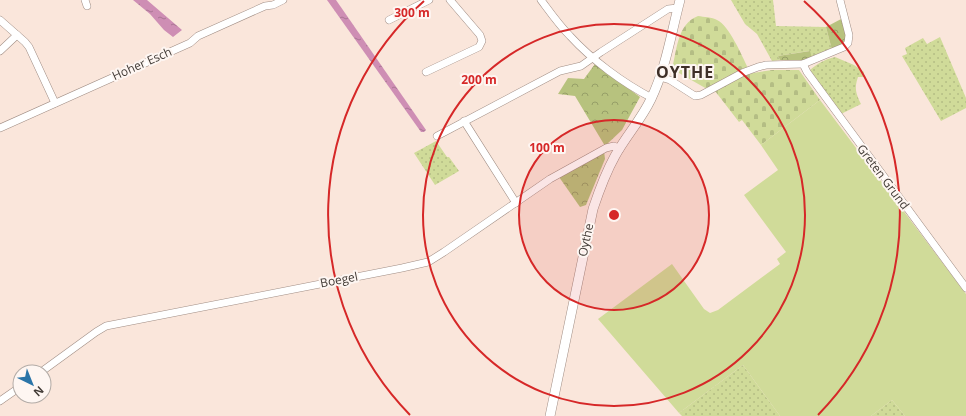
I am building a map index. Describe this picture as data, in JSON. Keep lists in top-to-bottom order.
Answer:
{
  "streets": {
    "main road": ["Oythe"],
    "street": ["Hoher Esch", "Greten Grund", "Boegel"]
  },
  "crossings": [
    ["Oythe", "Boegel"]
  ],
  "districts": ["OYTHE"],
  "north": "bottom right",
  "rings": ["300 m", "200 m", "100 m"]
}
